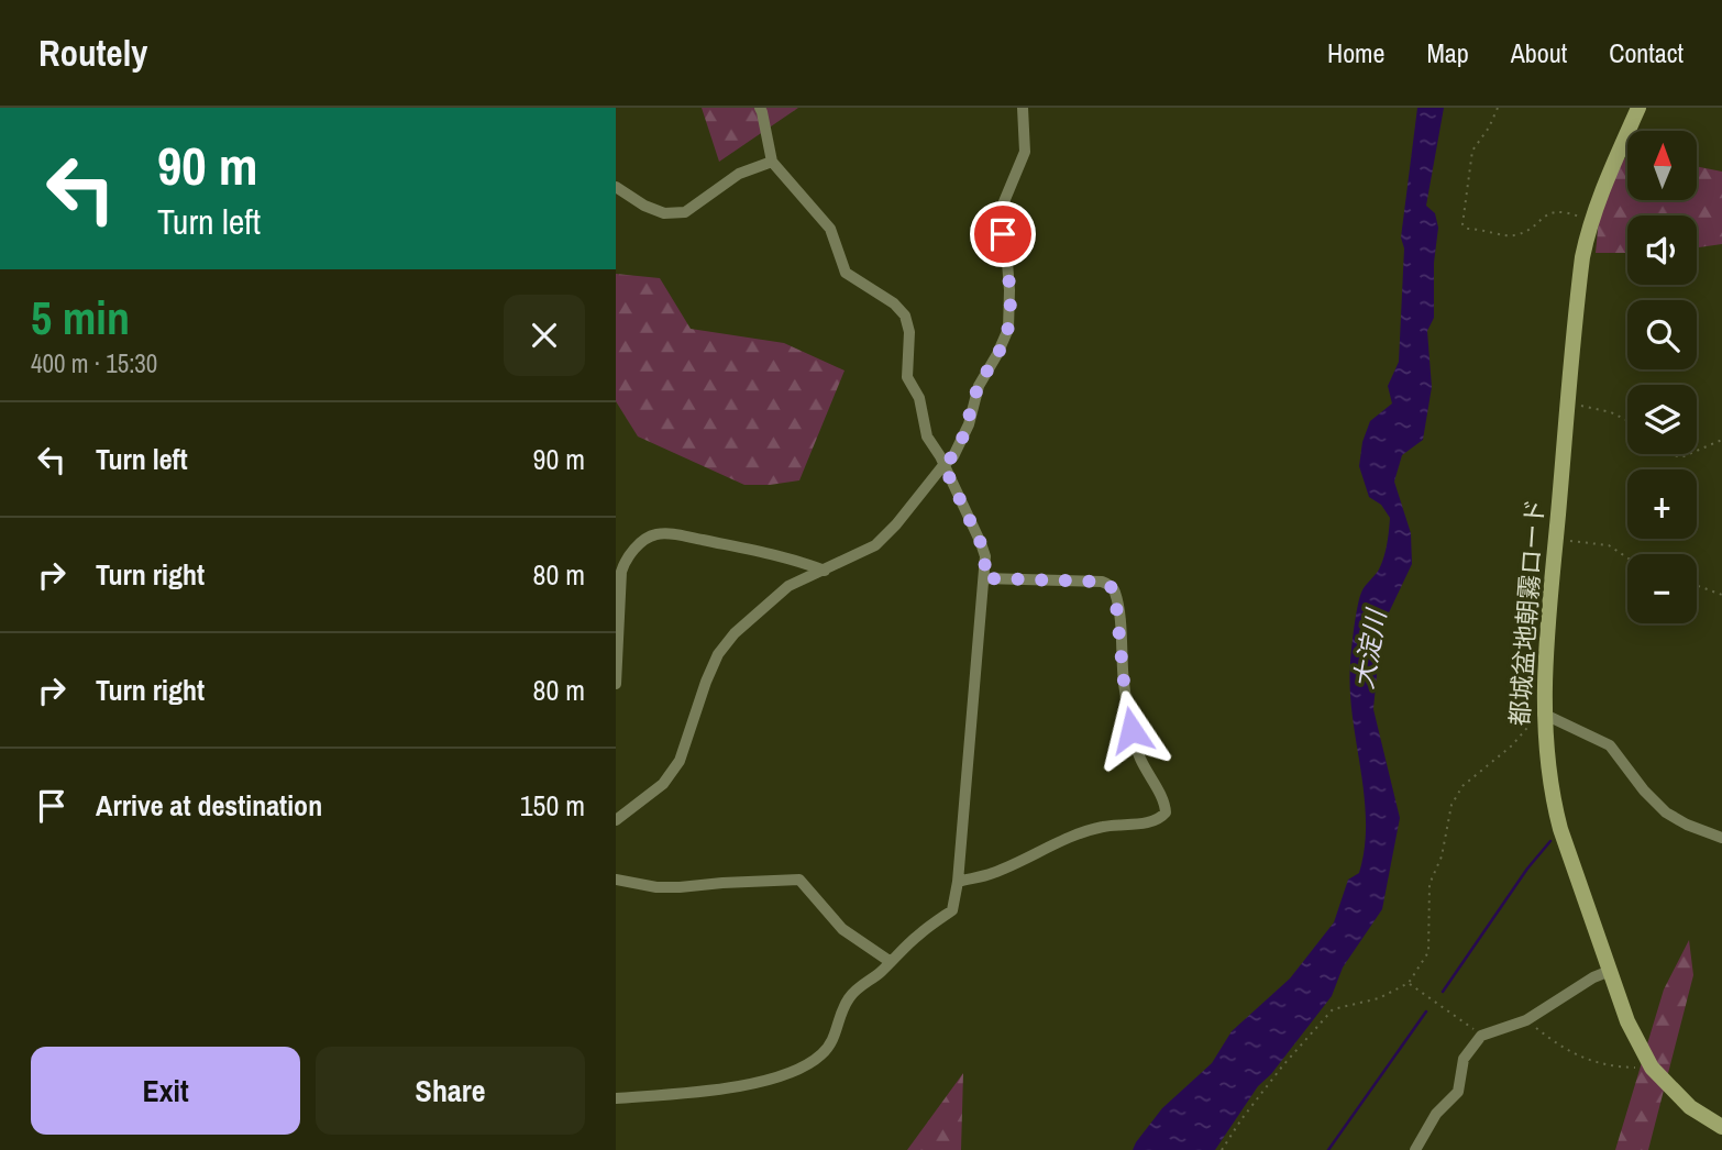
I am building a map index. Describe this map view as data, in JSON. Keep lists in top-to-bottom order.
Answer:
{
  "streets": {
    "street": ["都城盆地朝霧ロード"]
  },
  "water": ["大淀川"],
  "north": "top",
  "page": {
    "header": "Routely",
    "nav": [
      "Home",
      "Map",
      "About",
      "Contact"
    ],
    "turn": ["90 m", "Turn left"],
    "map_buttons": ["+", "−"],
    "heading": ["5 min", "400 m · 15:30"],
    "list": [
      {
        "name": "Turn left",
        "value": "90 m"
      },
      {
        "name": "Turn right",
        "value": "80 m"
      },
      {
        "name": "Turn right",
        "value": "80 m"
      },
      {
        "name": "Arrive at destination",
        "value": "150 m"
      }
    ],
    "buttons": ["Exit", "Share"]
  }
}
